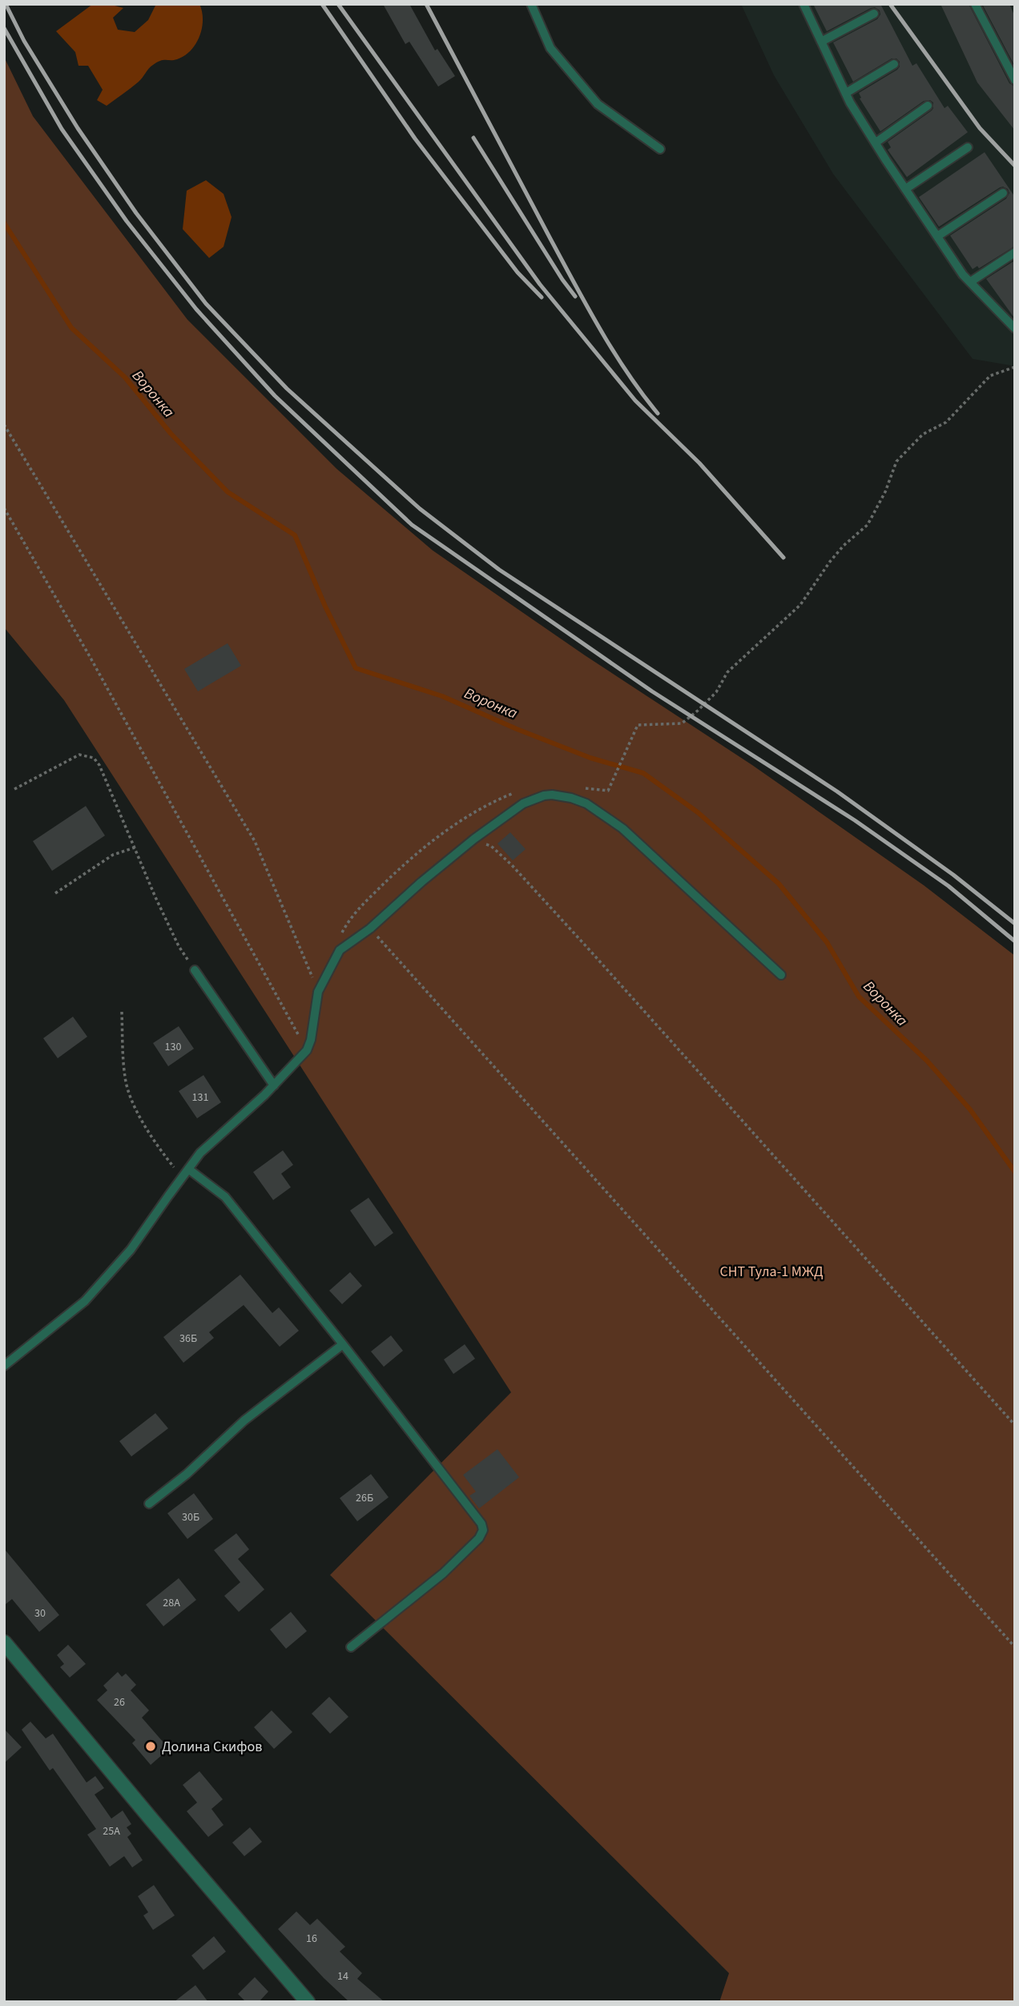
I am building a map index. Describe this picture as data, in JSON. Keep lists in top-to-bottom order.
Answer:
{
  "water": ["Воронка"],
  "parks": ["СНТ Тула-1 МЖД"],
  "places": ["Долина Скифов"],
  "house_numbers": [
    "130",
    "131",
    "36Б",
    "26Б",
    "30Б",
    "28А",
    "30",
    "26",
    "25А",
    "16",
    "14"
  ]
}
